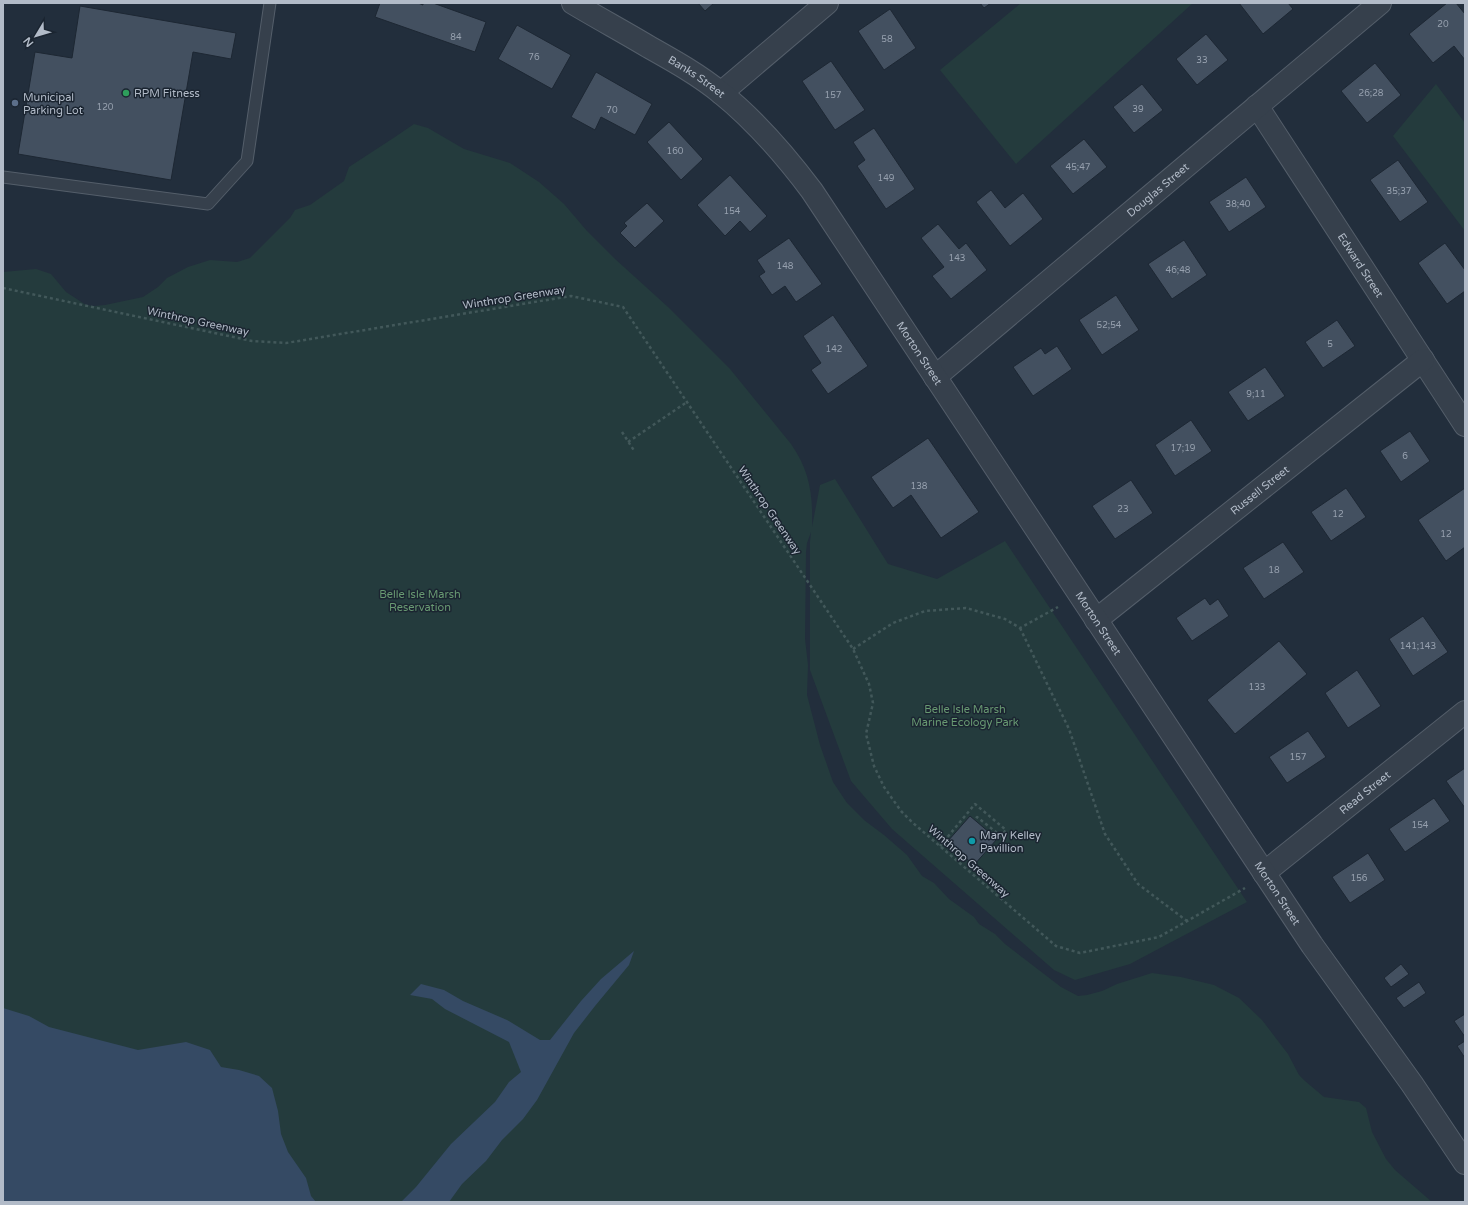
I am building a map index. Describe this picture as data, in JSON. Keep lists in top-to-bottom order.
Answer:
{
  "streets": {
    "street": [
      "Banks Street",
      "Douglas Street",
      "Edward Street",
      "Morton Street",
      "Russell Street",
      "Read Street"
    ],
    "path": ["Winthrop Greenway"]
  },
  "crossings": [
    ["Banks Street", "Morton Street"],
    ["Douglas Street", "Edward Street"],
    ["Douglas Street", "Morton Street"],
    ["Edward Street", "Russell Street"],
    ["Winthrop Greenway", "Morton Street"],
    ["Winthrop Greenway", "Read Street"],
    ["Morton Street", "Russell Street"],
    ["Morton Street", "Read Street"]
  ],
  "parks": ["Belle Isle Marsh Reservation", "Belle Isle Marsh Marine Ecology Park"],
  "places": ["RPM Fitness", "Municipal Parking Lot", "Mary Kelley Pavillion"],
  "house_numbers": [
    "20",
    "84",
    "58",
    "76",
    "33",
    "26;28",
    "157",
    "120",
    "39",
    "70",
    "160",
    "45;47",
    "149",
    "35;37",
    "38;40",
    "154",
    "143",
    "148",
    "46;48",
    "52;54",
    "5",
    "142",
    "9;11",
    "17;19",
    "6",
    "138",
    "23",
    "12",
    "12",
    "18",
    "141;143",
    "133",
    "157",
    "154",
    "156"
  ],
  "north": "bottom left"
}
